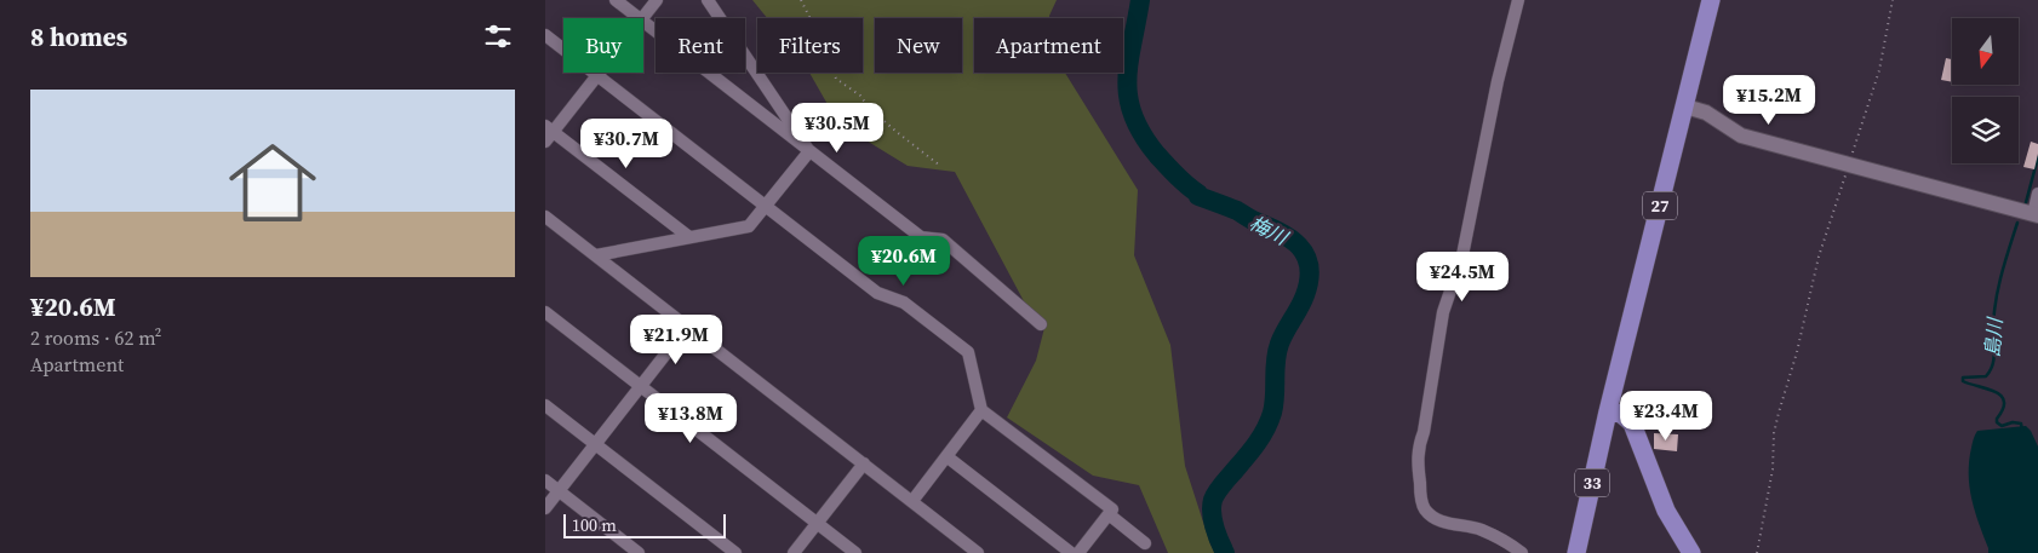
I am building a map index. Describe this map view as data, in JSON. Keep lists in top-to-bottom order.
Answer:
{
  "streets": {
    "main road": ["27", "33"]
  },
  "crossings": [
    ["27", "33"]
  ],
  "water": ["梅川", "島川"],
  "scale_bar": "100 m",
  "north": "bottom",
  "page": {
    "heading": "8 homes",
    "chip": [
      "Buy",
      "Rent",
      "Filters",
      "New",
      "Apartment"
    ],
    "list": [
      {
        "name": "¥20.6M",
        "note": "2 rooms · 62 m² · Apartment"
      }
    ],
    "price": [
      "¥15.2M",
      "¥30.5M",
      "¥30.7M",
      "¥20.6M",
      "¥24.5M",
      "¥21.9M",
      "¥23.4M",
      "¥13.8M"
    ],
    "scale": "100 m"
  }
}
